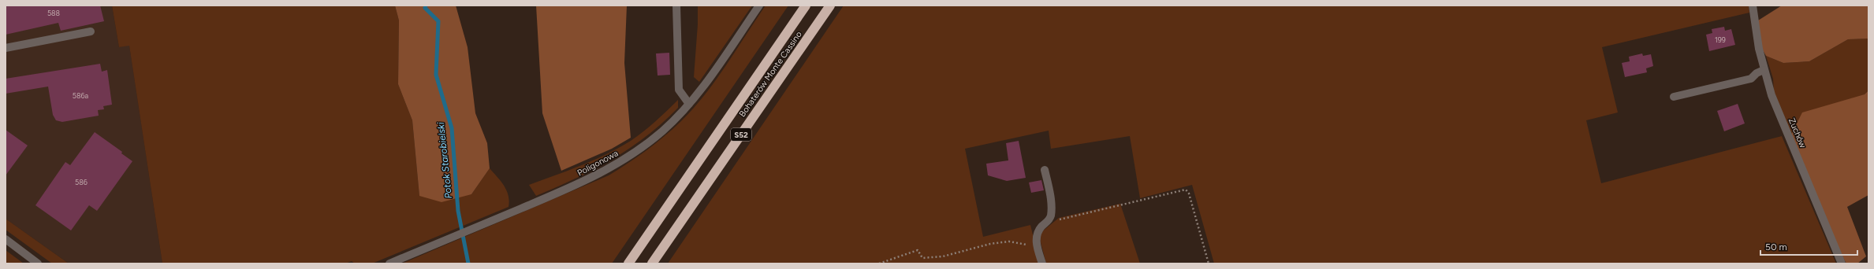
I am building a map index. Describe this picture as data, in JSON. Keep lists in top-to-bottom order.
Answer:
{
  "streets": {
    "highway": ["Bohaterów Monte Cassino", "S52"],
    "street": ["Zuchów", "Poligonowa"]
  },
  "water": ["Potok Starobielski"],
  "house_numbers": [
    "588",
    "199",
    "586a",
    "586"
  ],
  "scale_bar": "50 m"
}
